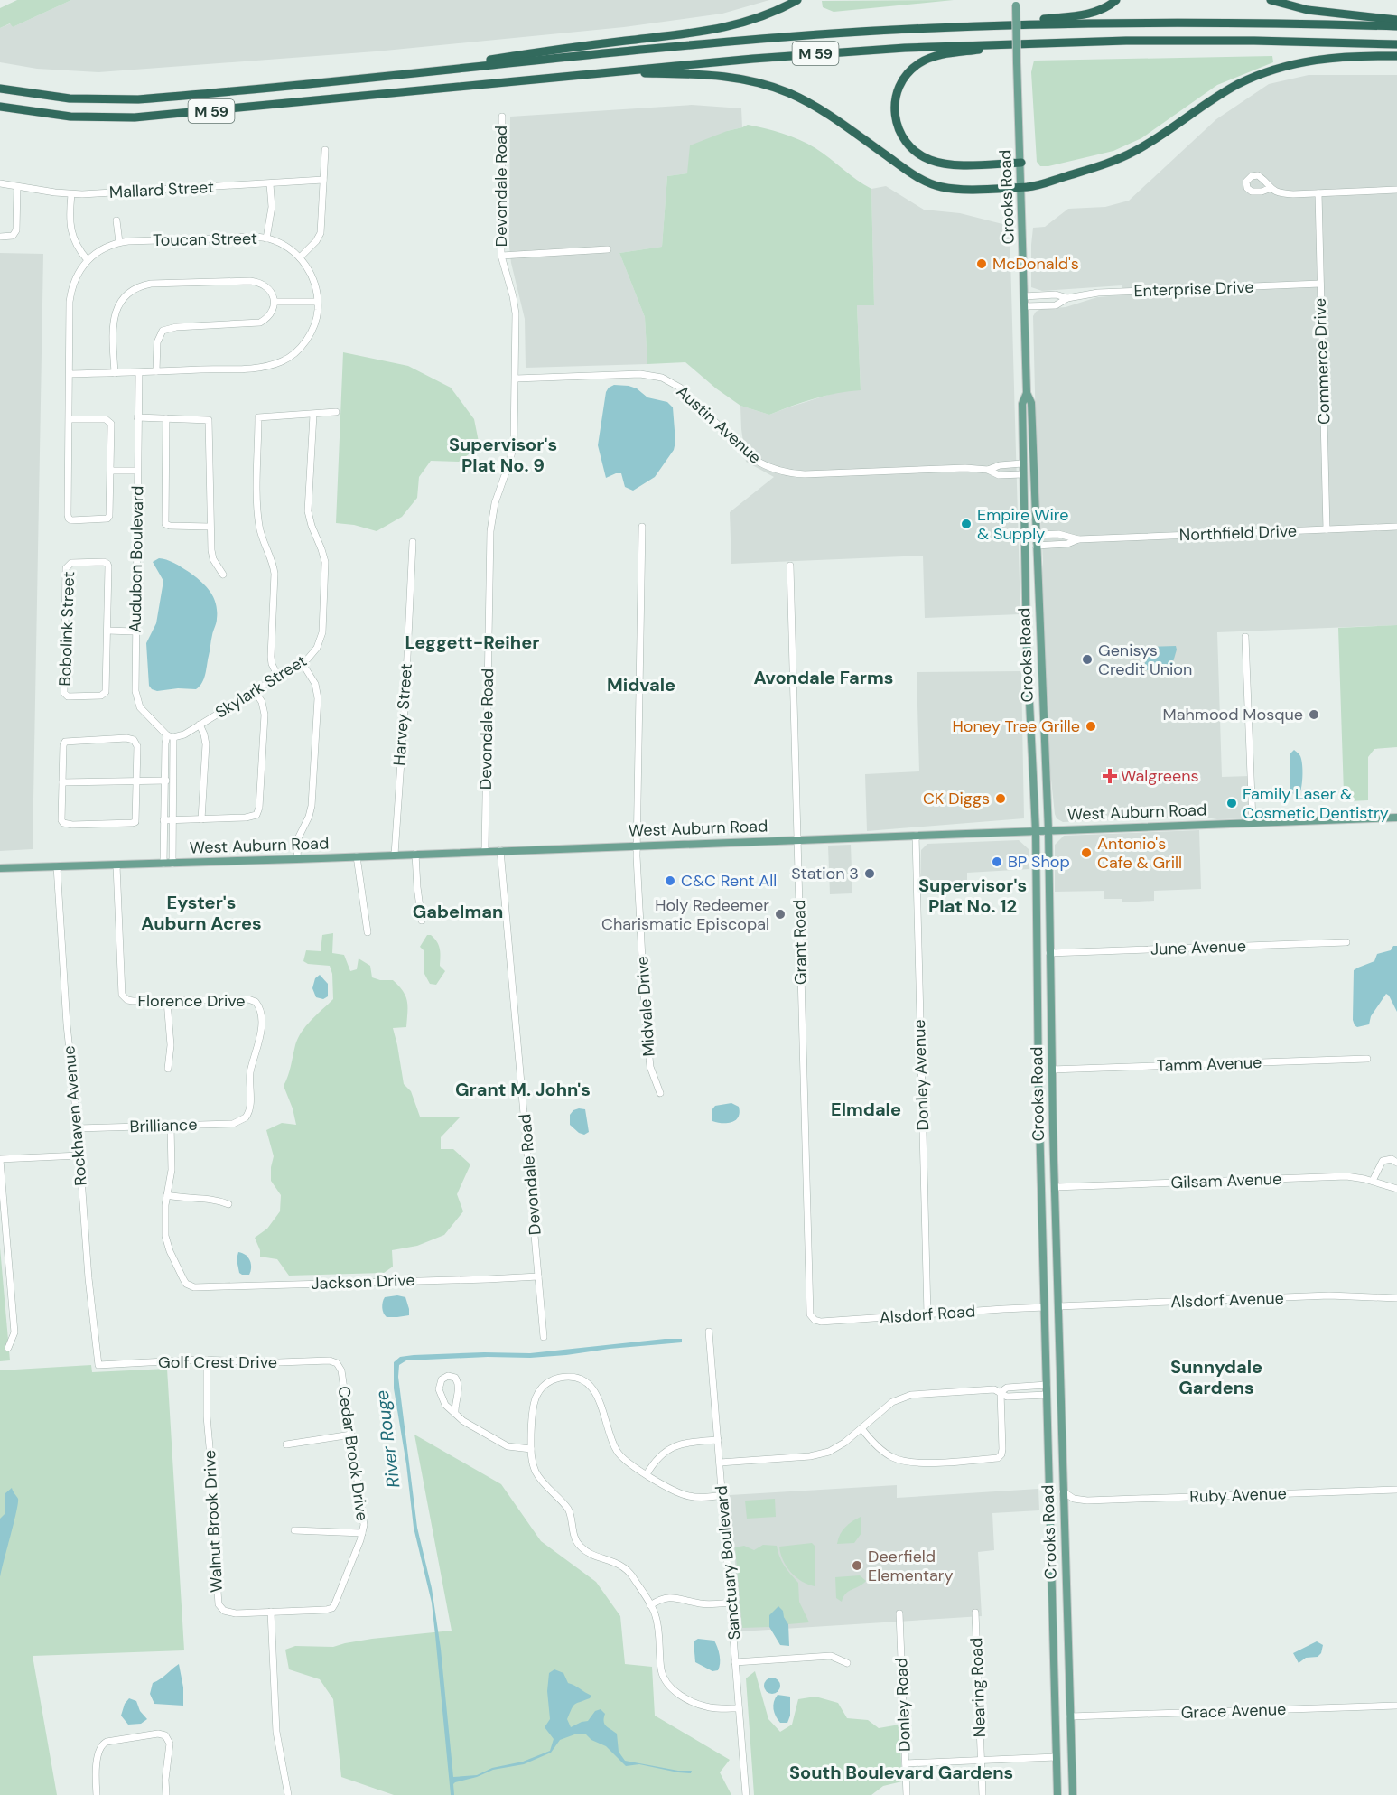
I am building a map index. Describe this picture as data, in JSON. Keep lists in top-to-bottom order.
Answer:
{
  "streets": {
    "highway": ["M 59"],
    "main road": ["Crooks Road", "West Auburn Road"],
    "street": [
      "Devondale Road",
      "Mallard Street",
      "Toucan Street",
      "Enterprise Drive",
      "Commerce Drive",
      "Austin Avenue",
      "Northfield Drive",
      "Audubon Boulevard",
      "Bobolink Street",
      "Skylark Street",
      "Harvey Street",
      "Grant Road",
      "June Avenue",
      "Florence Drive",
      "Midvale Drive",
      "Tamm Avenue",
      "Donley Avenue",
      "Rockhaven Avenue",
      "Brilliance",
      "Gilsam Avenue",
      "Jackson Drive",
      "Alsdorf Avenue",
      "Alsdorf Road",
      "Golf Crest Drive",
      "Cedar Brook Drive",
      "Ruby Avenue",
      "Walnut Brook Drive",
      "Sanctuary Boulevard",
      "Nearing Road",
      "Donley Road",
      "Grace Avenue"
    ]
  },
  "crossings": [
    ["Devondale Road", "Austin Avenue"],
    ["Devondale Road", "West Auburn Road"],
    ["Devondale Road", "Jackson Drive"],
    ["Crooks Road", "Enterprise Drive"],
    ["Crooks Road", "Austin Avenue"],
    ["Crooks Road", "Northfield Drive"],
    ["Crooks Road", "West Auburn Road"],
    ["Crooks Road", "June Avenue"],
    ["Crooks Road", "Tamm Avenue"],
    ["Crooks Road", "Gilsam Avenue"],
    ["Crooks Road", "Alsdorf Avenue"],
    ["Crooks Road", "Alsdorf Road"],
    ["Crooks Road", "Ruby Avenue"],
    ["Crooks Road", "Grace Avenue"],
    ["Toucan Street", "Audubon Boulevard"],
    ["Enterprise Drive", "Commerce Drive"],
    ["Commerce Drive", "Northfield Drive"],
    ["Audubon Boulevard", "Skylark Street"],
    ["Harvey Street", "West Auburn Road"],
    ["West Auburn Road", "Grant Road"],
    ["West Auburn Road", "Florence Drive"],
    ["West Auburn Road", "Midvale Drive"],
    ["West Auburn Road", "Donley Avenue"],
    ["West Auburn Road", "Rockhaven Avenue"],
    ["Grant Road", "Alsdorf Road"],
    ["Florence Drive", "Brilliance"],
    ["Donley Avenue", "Alsdorf Road"],
    ["Rockhaven Avenue", "Brilliance"],
    ["Rockhaven Avenue", "Golf Crest Drive"],
    ["Golf Crest Drive", "Cedar Brook Drive"],
    ["Golf Crest Drive", "Walnut Brook Drive"],
    ["Cedar Brook Drive", "Walnut Brook Drive"]
  ],
  "districts": [
    "Supervisor's Plat No. 9",
    "Leggett-Reiher",
    "Avondale Farms",
    "Midvale",
    "Supervisor's Plat No. 12",
    "Eyster's Auburn Acres",
    "Gabelman",
    "Grant M. John's",
    "Elmdale",
    "Sunnydale Gardens",
    "South Boulevard Gardens"
  ],
  "water": ["River Rouge"],
  "places": {
    "other": [
      "McDonald's",
      "Empire Wire & Supply",
      "Genisys Credit Union",
      "Mahmood Mosque",
      "Honey Tree Grille",
      "CK Diggs",
      "Family Laser & Cosmetic Dentistry",
      "Antonio's Cafe & Grill",
      "BP Shop",
      "Station 3",
      "C&C Rent All",
      "Holy Redeemer Charismatic Episcopal",
      "Deerfield Elementary"
    ],
    "health": ["Walgreens"]
  }
}
